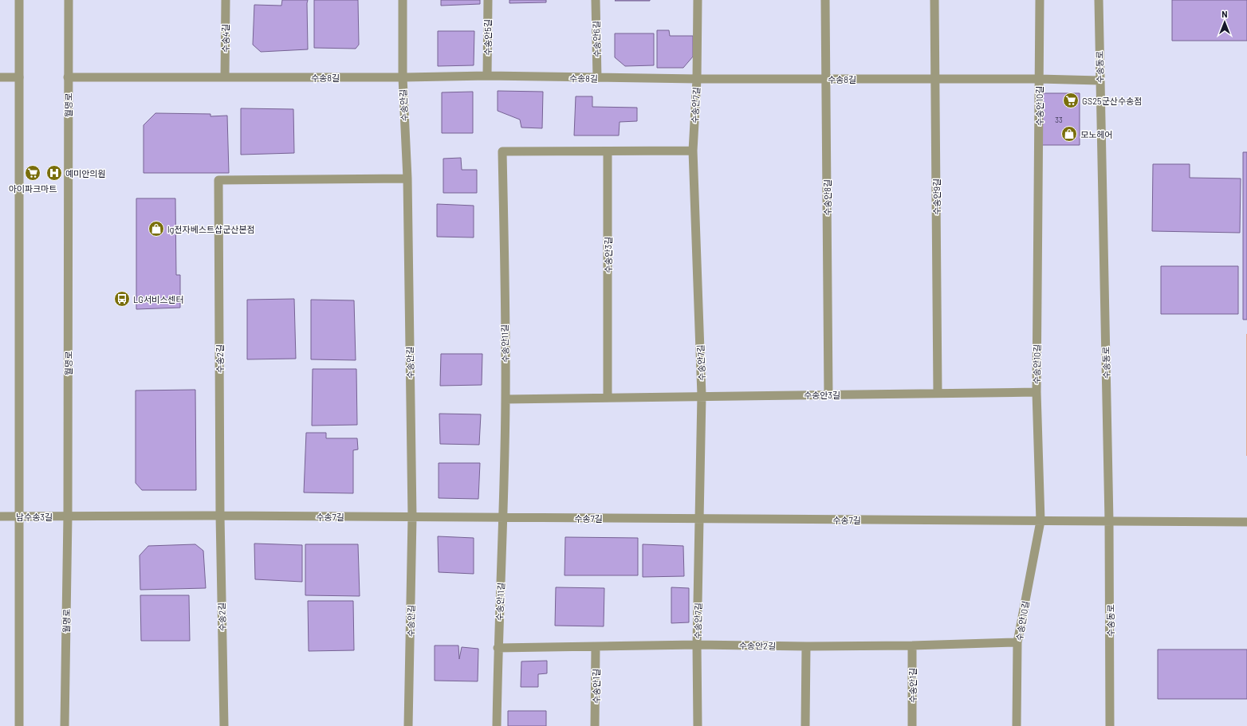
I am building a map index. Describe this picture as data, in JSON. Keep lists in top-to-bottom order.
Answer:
{
  "streets": {
    "street": [
      "수송안5길",
      "수송4길",
      "수송안6길",
      "수송동로",
      "수송8길",
      "월명로",
      "수송안길",
      "수송안7길",
      "수송안10길",
      "수송안9길",
      "수송안8길",
      "수송안3길",
      "수송안11길",
      "수송2길",
      "남수송3길",
      "수송7길",
      "수송안2길",
      "수송안1길"
    ]
  },
  "crossings": [
    ["수송안5길", "수송8길"],
    ["수송4길", "수송8길"],
    ["수송안6길", "수송8길"],
    ["수송동로", "수송8길"],
    ["수송동로", "수송7길"],
    ["수송8길", "월명로"],
    ["수송8길", "수송안길"],
    ["수송8길", "수송안7길"],
    ["수송8길", "수송안10길"],
    ["수송8길", "수송안9길"],
    ["수송8길", "수송안8길"],
    ["월명로", "남수송3길"],
    ["월명로", "수송7길"],
    ["수송안길", "수송2길"],
    ["수송안길", "수송7길"],
    ["수송안7길", "수송안3길"],
    ["수송안7길", "수송안11길"],
    ["수송안7길", "수송7길"],
    ["수송안7길", "수송안2길"],
    ["수송안10길", "수송안3길"],
    ["수송안10길", "수송7길"],
    ["수송안10길", "수송안2길"],
    ["수송안9길", "수송안3길"],
    ["수송안8길", "수송안3길"],
    ["수송안3길", "수송안11길"],
    ["수송안11길", "수송7길"],
    ["수송안11길", "수송안2길"],
    ["수송2길", "수송7길"],
    ["남수송3길", "수송7길"],
    ["수송안2길", "수송안1길"]
  ],
  "places": {
    "supermarket": ["GS25군산수송점", "아이파크마트"],
    "shop": ["모노헤어", "lg전자베스트샵군산본점"],
    "hospital": ["예미안의원"],
    "bus stop": ["LG서비스센터"]
  },
  "house_numbers": ["33"],
  "north": "top"
}
